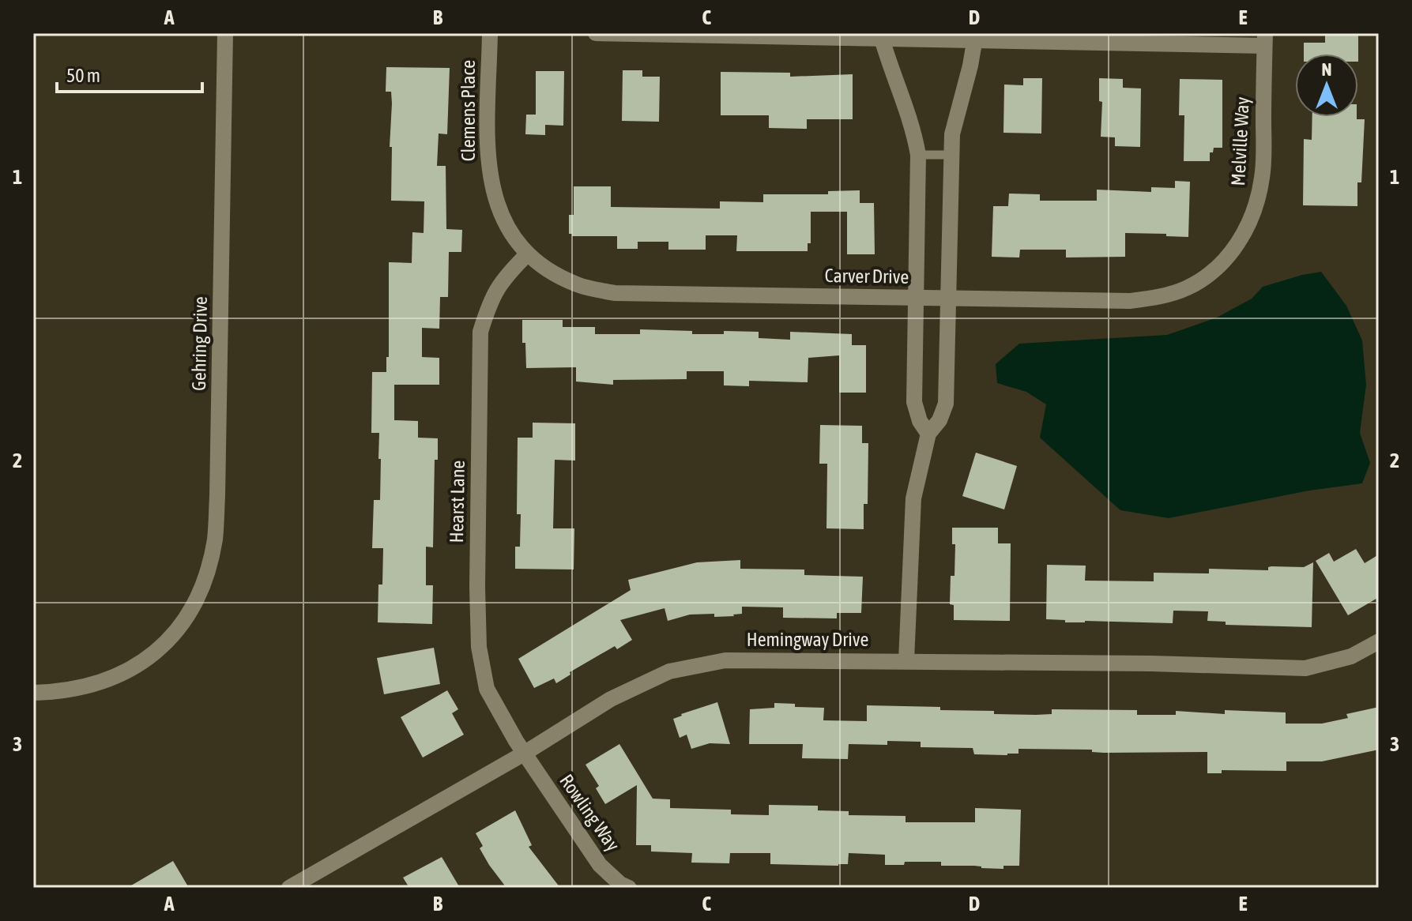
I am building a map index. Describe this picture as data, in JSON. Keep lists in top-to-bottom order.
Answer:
{
  "streets": {
    "street": [
      "Clemens Place",
      "Melville Way",
      "Carver Drive",
      "Gehring Drive",
      "Hearst Lane",
      "Hemingway Drive",
      "Rowling Way"
    ]
  },
  "crossings": [
    ["Clemens Place", "Carver Drive"],
    ["Clemens Place", "Hearst Lane"],
    ["Melville Way", "Carver Drive"],
    ["Carver Drive", "Hearst Lane"],
    ["Hearst Lane", "Hemingway Drive"],
    ["Hearst Lane", "Rowling Way"],
    ["Hemingway Drive", "Rowling Way"]
  ],
  "scale_bar": "50 m",
  "north": "top",
  "grid": {
    "columns": [
      "A",
      "B",
      "C",
      "D",
      "E"
    ],
    "rows": ["1", "2", "3"]
  }
}
